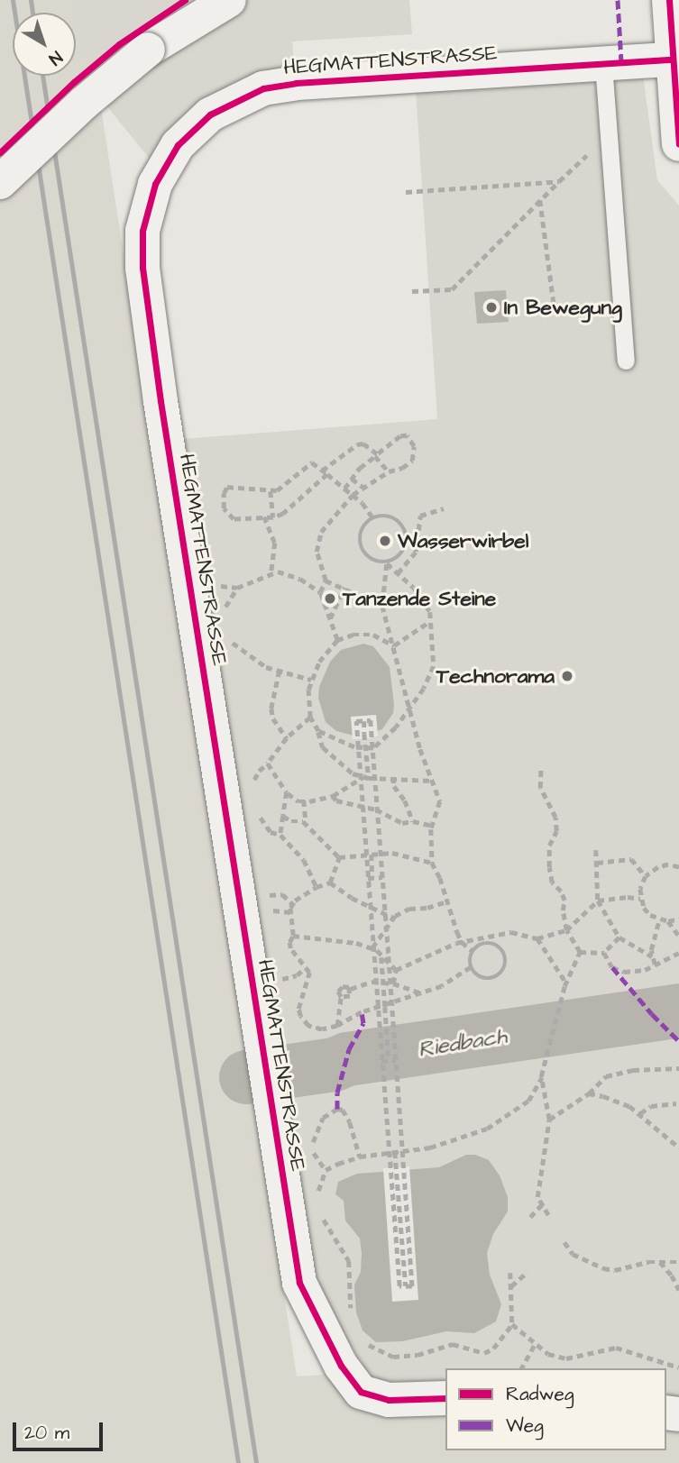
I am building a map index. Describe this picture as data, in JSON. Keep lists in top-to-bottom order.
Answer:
{
  "streets": {
    "street": ["HEGMATTENSTRASSE"]
  },
  "water": ["Riedbach"],
  "places": [
    "In Bewegung",
    "Wasserwirbel",
    "Tanzende Steine",
    "Technorama"
  ],
  "legend": ["Radweg", "Weg"],
  "scale_bar": "20 m",
  "north": "bottom right"
}
